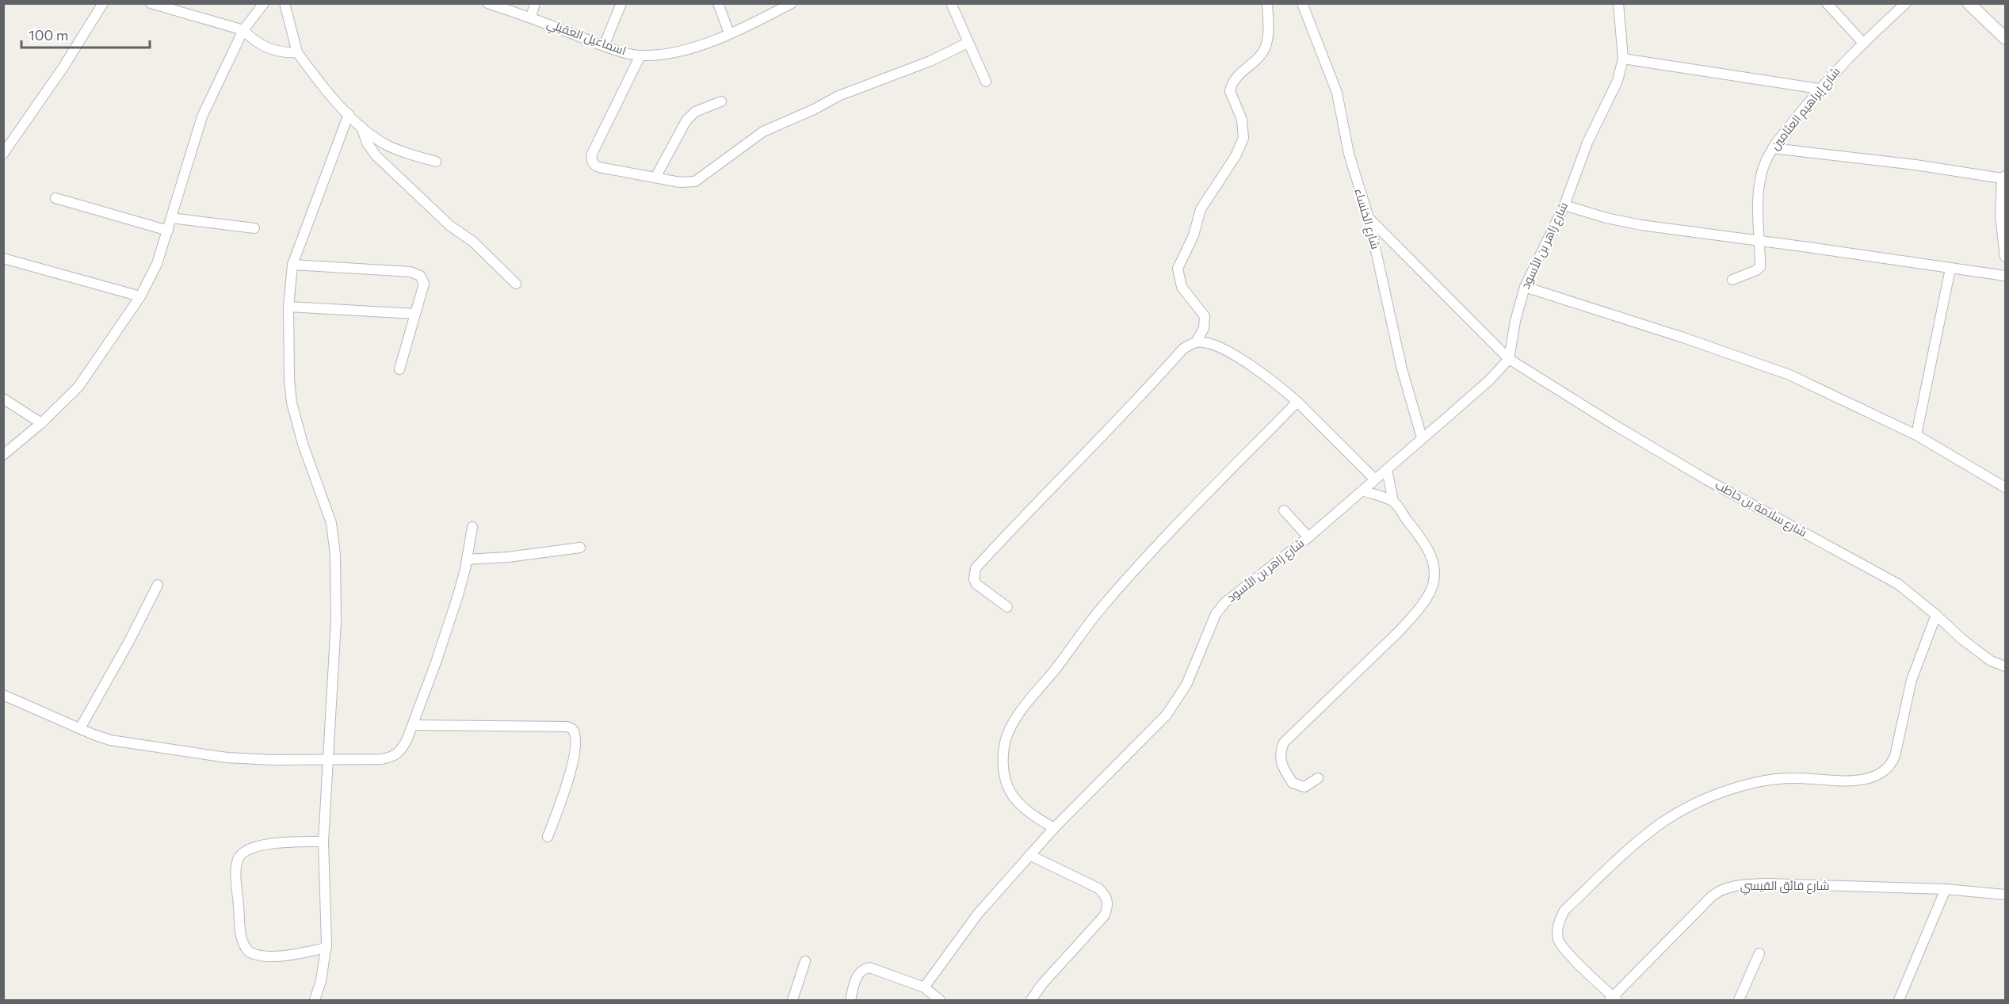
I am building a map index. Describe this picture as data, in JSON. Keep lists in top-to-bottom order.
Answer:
{
  "streets": {
    "street": [
      "اسماعيل العقيلي",
      "شارع إبراهيم العثامين",
      "شارع الخنساء",
      "شارع زاهر بن الأسود",
      "شارع سلامة بن حاطب",
      "شارع فائق القيسي"
    ]
  },
  "crossings": [
    ["شارع الخنساء", "شارع زاهر بن الأسود"],
    ["شارع الخنساء", "شارع سلامة بن حاطب"],
    ["شارع زاهر بن الأسود", "شارع سلامة بن حاطب"]
  ],
  "scale_bar": "100 m"
}
